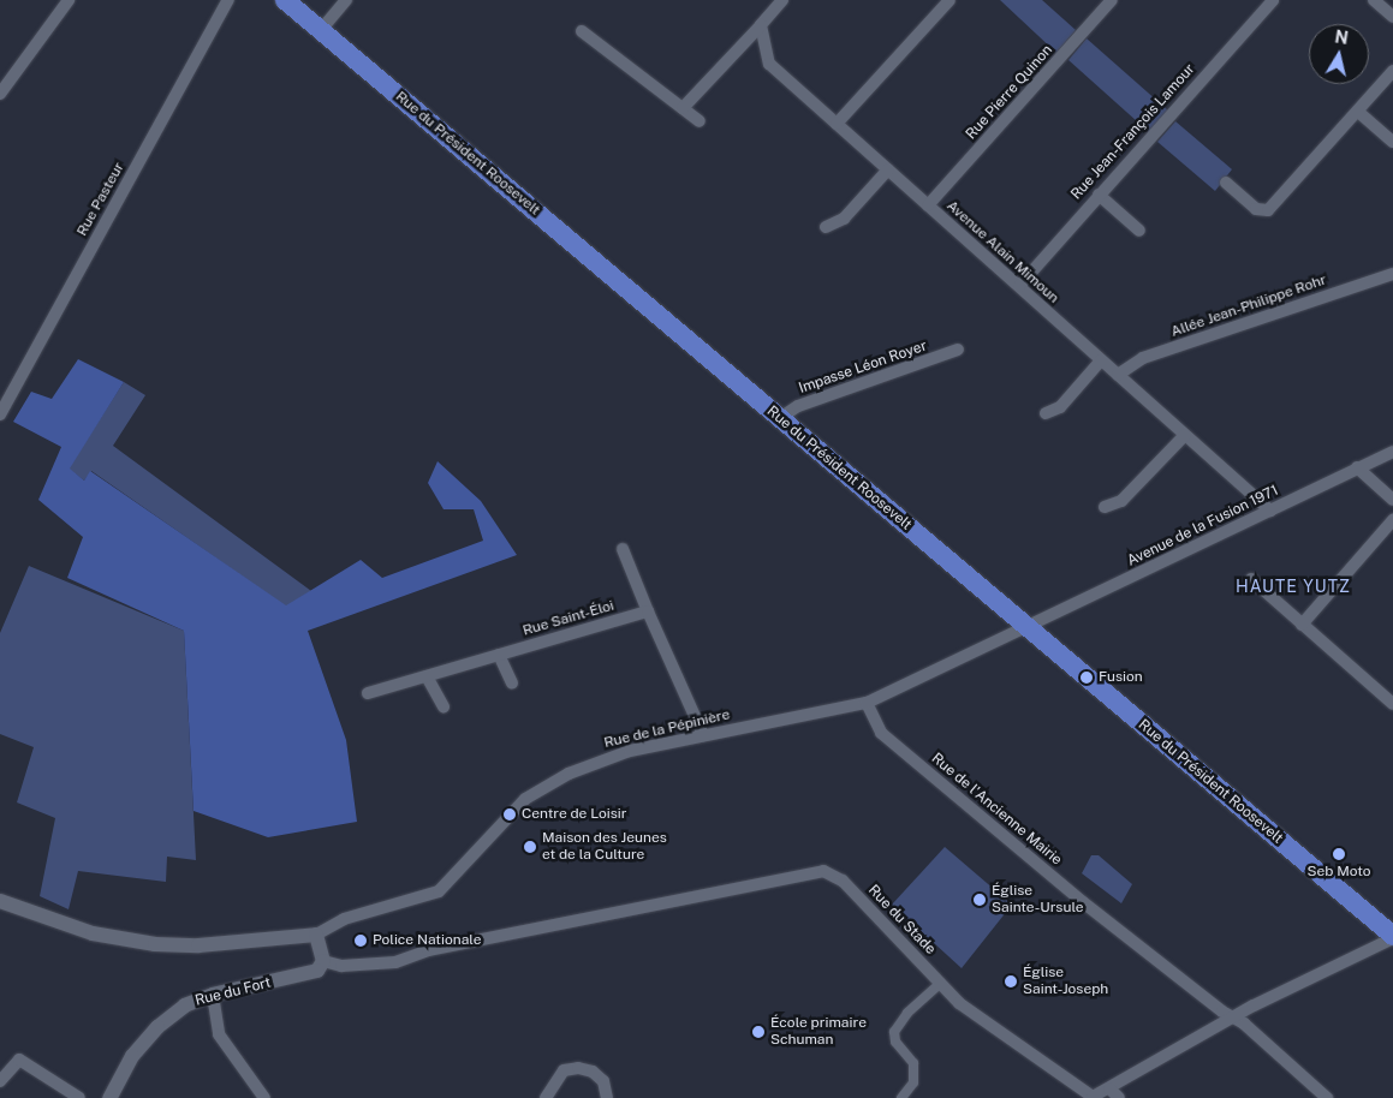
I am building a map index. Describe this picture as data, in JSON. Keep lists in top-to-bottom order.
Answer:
{
  "streets": {
    "main road": ["Rue du Président Roosevelt"],
    "street": [
      "Rue Pierre Quinon",
      "Rue Jean-François Lamour",
      "Rue Pasteur",
      "Avenue Alain Mimoun",
      "Allée Jean-Philippe Rohr",
      "Impasse Léon Royer",
      "Avenue de la Fusion 1971",
      "Rue Saint-Éloi",
      "Rue de la Pépinière",
      "Rue de l'Ancienne Mairie",
      "Rue du Stade",
      "Rue du Fort"
    ]
  },
  "crossings": [
    ["Rue Pierre Quinon", "Avenue Alain Mimoun"],
    ["Rue Jean-François Lamour", "Avenue Alain Mimoun"],
    ["Rue du Président Roosevelt", "Impasse Léon Royer"],
    ["Rue du Président Roosevelt", "Avenue de la Fusion 1971"],
    ["Rue du Président Roosevelt", "Rue de la Pépinière"],
    ["Rue du Président Roosevelt", "Rue du Stade"],
    ["Avenue Alain Mimoun", "Allée Jean-Philippe Rohr"],
    ["Avenue Alain Mimoun", "Avenue de la Fusion 1971"],
    ["Avenue de la Fusion 1971", "Rue de la Pépinière"],
    ["Rue de la Pépinière", "Rue de l'Ancienne Mairie"],
    ["Rue de l'Ancienne Mairie", "Rue du Stade"],
    ["Rue du Stade", "Rue du Fort"]
  ],
  "districts": ["HAUTE YUTZ"],
  "places": [
    "Fusion",
    "Centre de Loisir",
    "Maison des Jeunes et de la Culture",
    "Seb Moto",
    "Église Sainte-Ursule",
    "Police Nationale",
    "Église Saint-Joseph",
    "École primaire Schuman"
  ],
  "north": "top"
}
